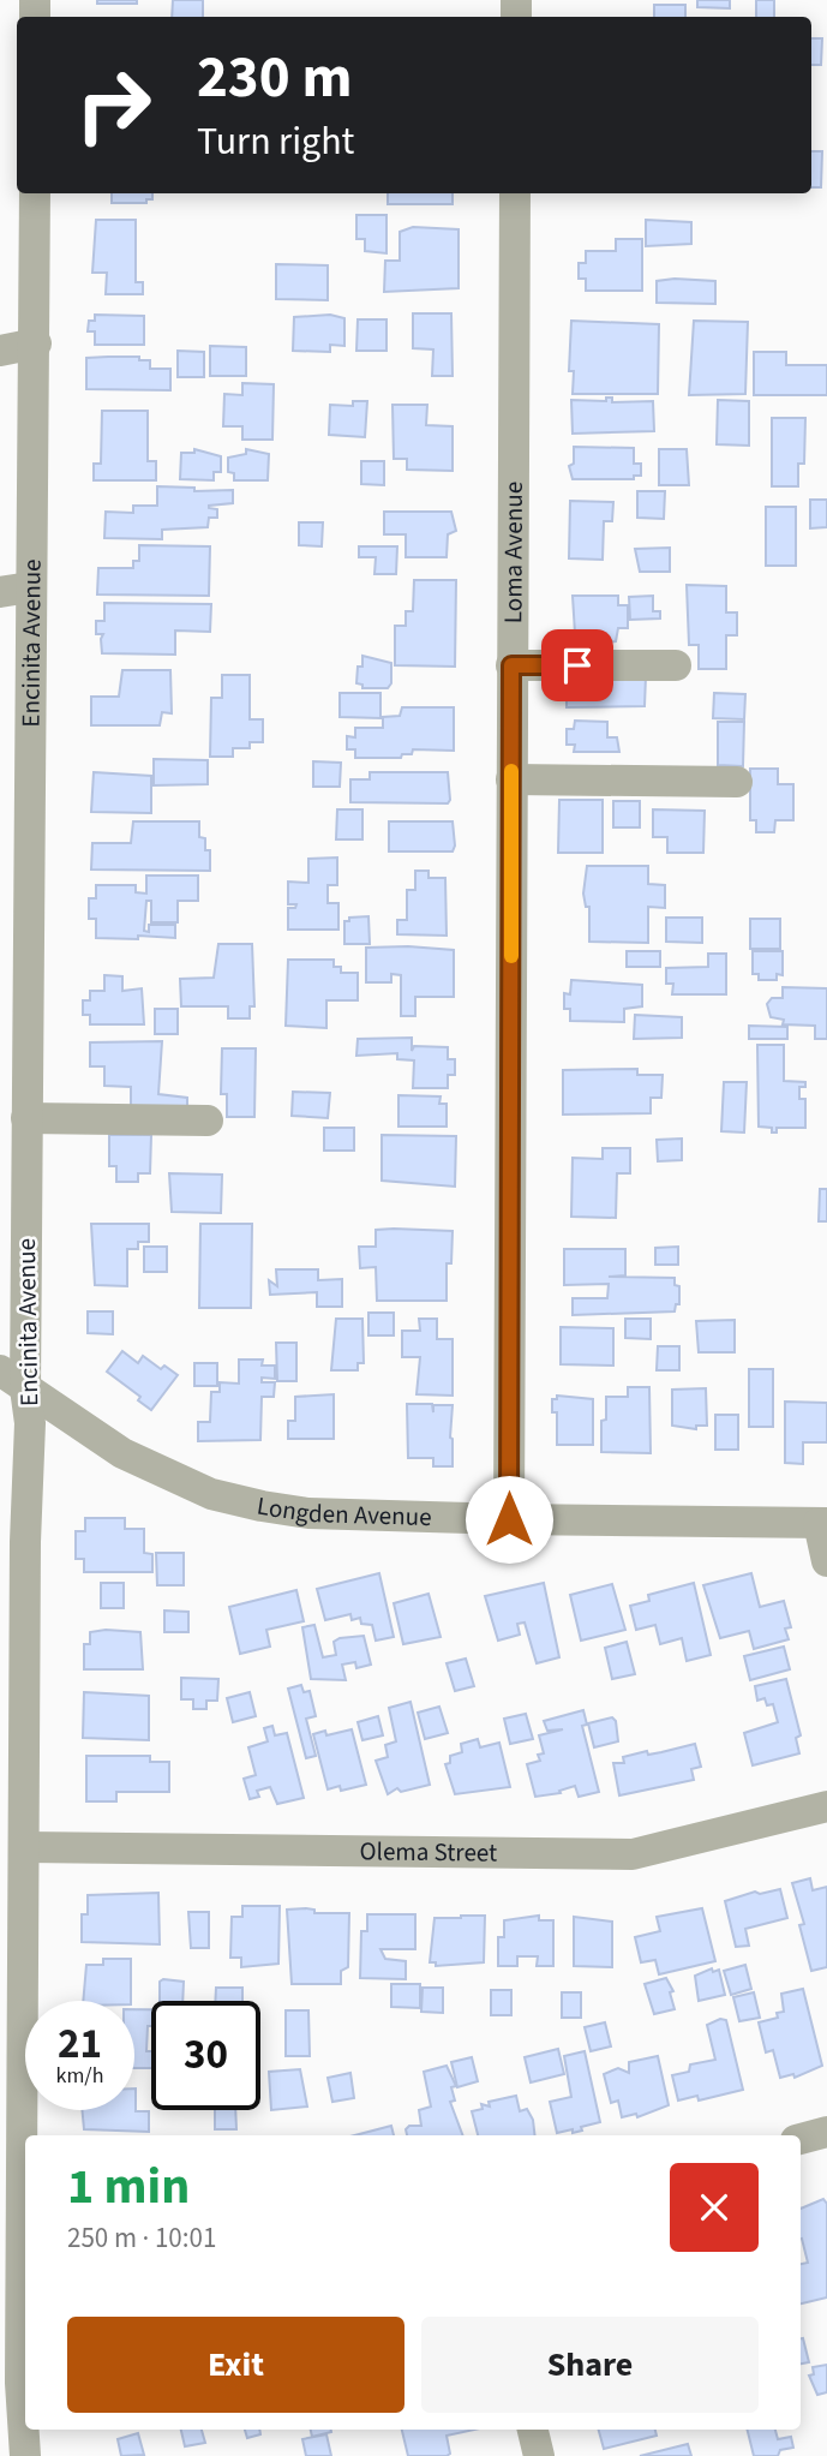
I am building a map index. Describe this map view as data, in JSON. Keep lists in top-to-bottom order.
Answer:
{
  "streets": {
    "street": [
      "Loma Avenue",
      "Encinita Avenue",
      "Longden Avenue",
      "Olema Street"
    ]
  },
  "crossings": [
    ["Loma Avenue", "Longden Avenue"],
    ["Encinita Avenue", "Longden Avenue"],
    ["Encinita Avenue", "Olema Street"]
  ],
  "page": {
    "turn": ["230 m", "Turn right"],
    "speed": "21 km/h",
    "limit": "30",
    "heading": ["1 min", "250 m · 10:01"],
    "buttons": ["Exit", "Share"]
  }
}
